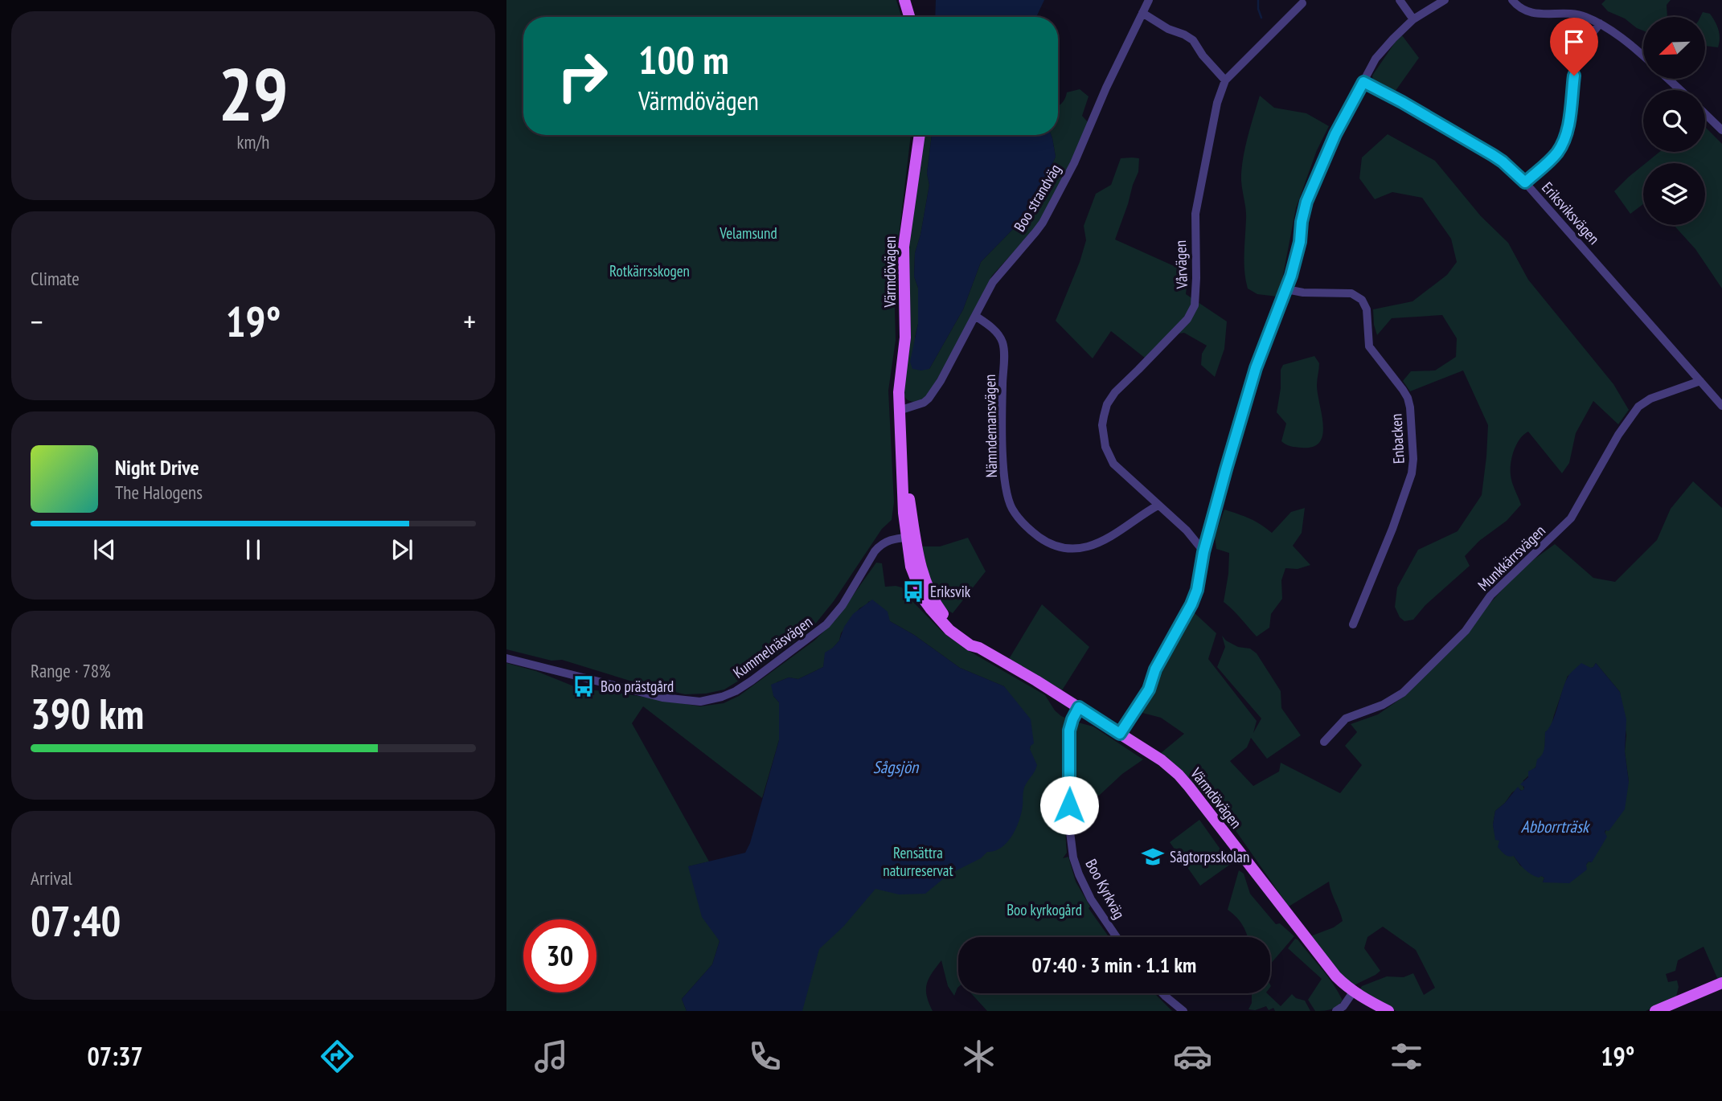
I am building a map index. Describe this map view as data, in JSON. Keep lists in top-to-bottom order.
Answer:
{
  "streets": {
    "main road": ["Värmdövägen"],
    "street": [
      "Boo strandväg",
      "Eriksviksvägen",
      "Vårvägen",
      "Nämndemansvägen",
      "Enbacken",
      "Munkkärrsvägen",
      "Kummelnäsvägen",
      "Boo Kyrkväg"
    ]
  },
  "crossings": [
    ["Boo strandväg", "Värmdövägen"],
    ["Boo strandväg", "Nämndemansvägen"],
    ["Eriksviksvägen", "Munkkärrsvägen"],
    ["Vårvägen", "Nämndemansvägen"],
    ["Värmdövägen", "Kummelnäsvägen"],
    ["Värmdövägen", "Boo Kyrkväg"]
  ],
  "water": ["Sågsjön", "Abborrträsk"],
  "parks": [
    "Velamsund",
    "Rotkärrsskogen",
    "Rensättra naturreservat",
    "Boo kyrkogård"
  ],
  "places": {
    "bus stop": ["Eriksvik", "Boo prästgård"],
    "school or university": ["Sågtorpsskolan"]
  },
  "north": "bottom left",
  "page": {
    "tile": [
      ["29", "km/h"],
      "Climate",
      ["Range · 78%", "390 km"],
      ["Arrival", "07:40"]
    ],
    "turn": ["100 m", "Värmdövägen"],
    "heat": ["−", "19°", "+"],
    "song": ["Night Drive", "The Halogens"],
    "limit": "30",
    "trip": "07:40 · 3 min · 1.1 km",
    "tabs": ["07:37", "19°"]
  }
}
